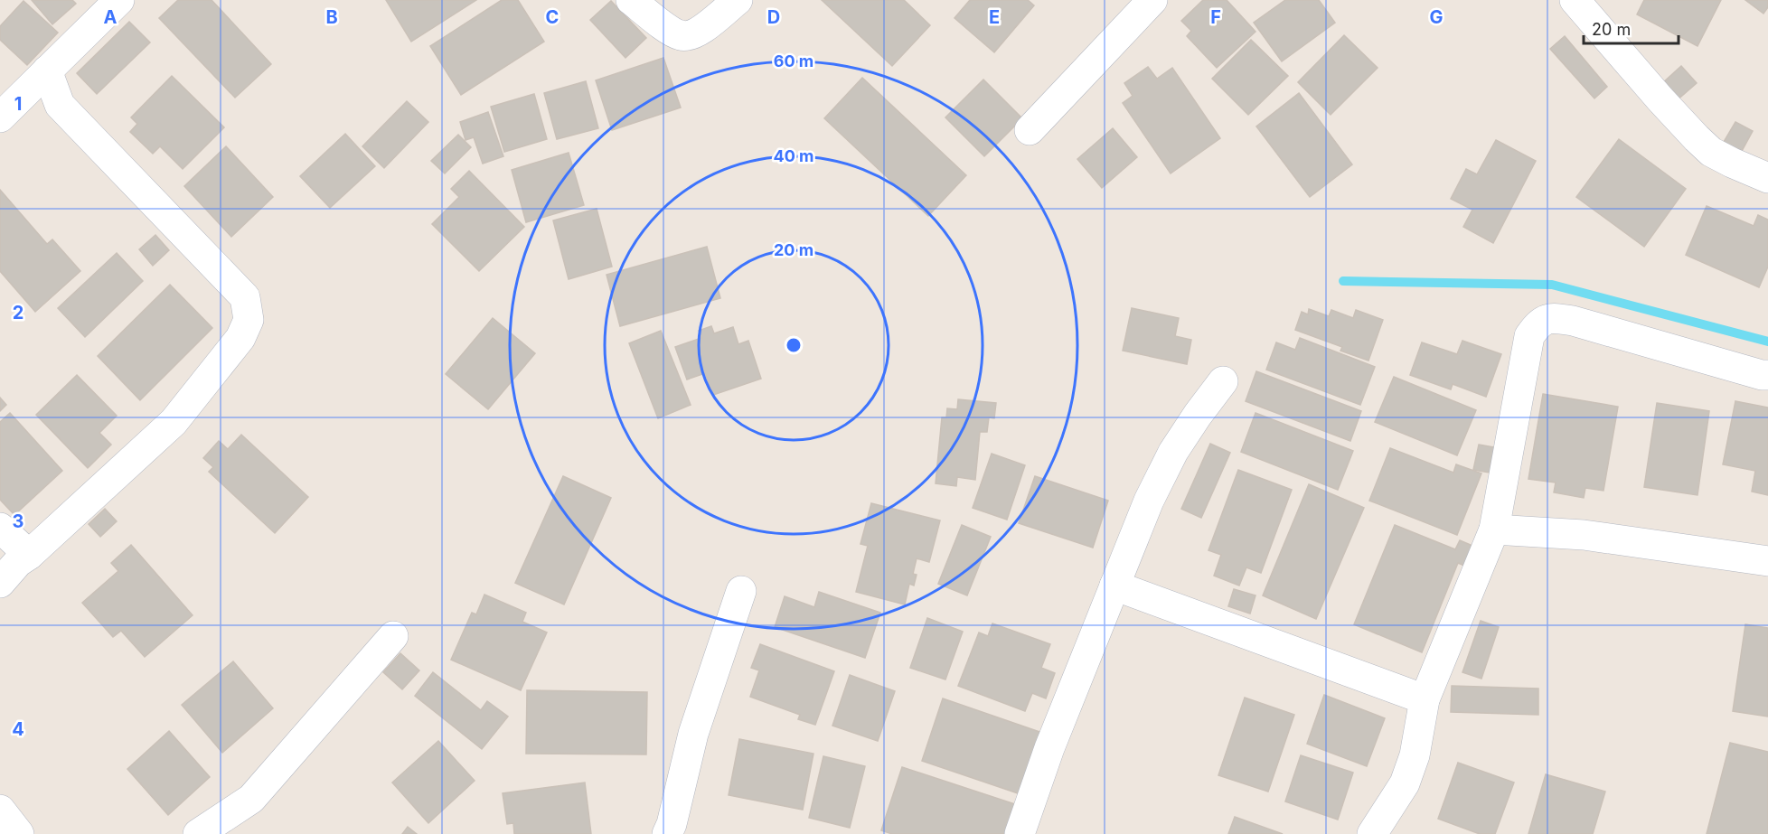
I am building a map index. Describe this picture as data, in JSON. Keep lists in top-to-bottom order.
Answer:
{
  "scale_bar": "20 m",
  "grid": {
    "columns": [
      "A",
      "B",
      "C",
      "D",
      "E",
      "F",
      "G"
    ],
    "rows": [
      "1",
      "2",
      "3",
      "4"
    ]
  },
  "rings": ["60 m", "40 m", "20 m"]
}
